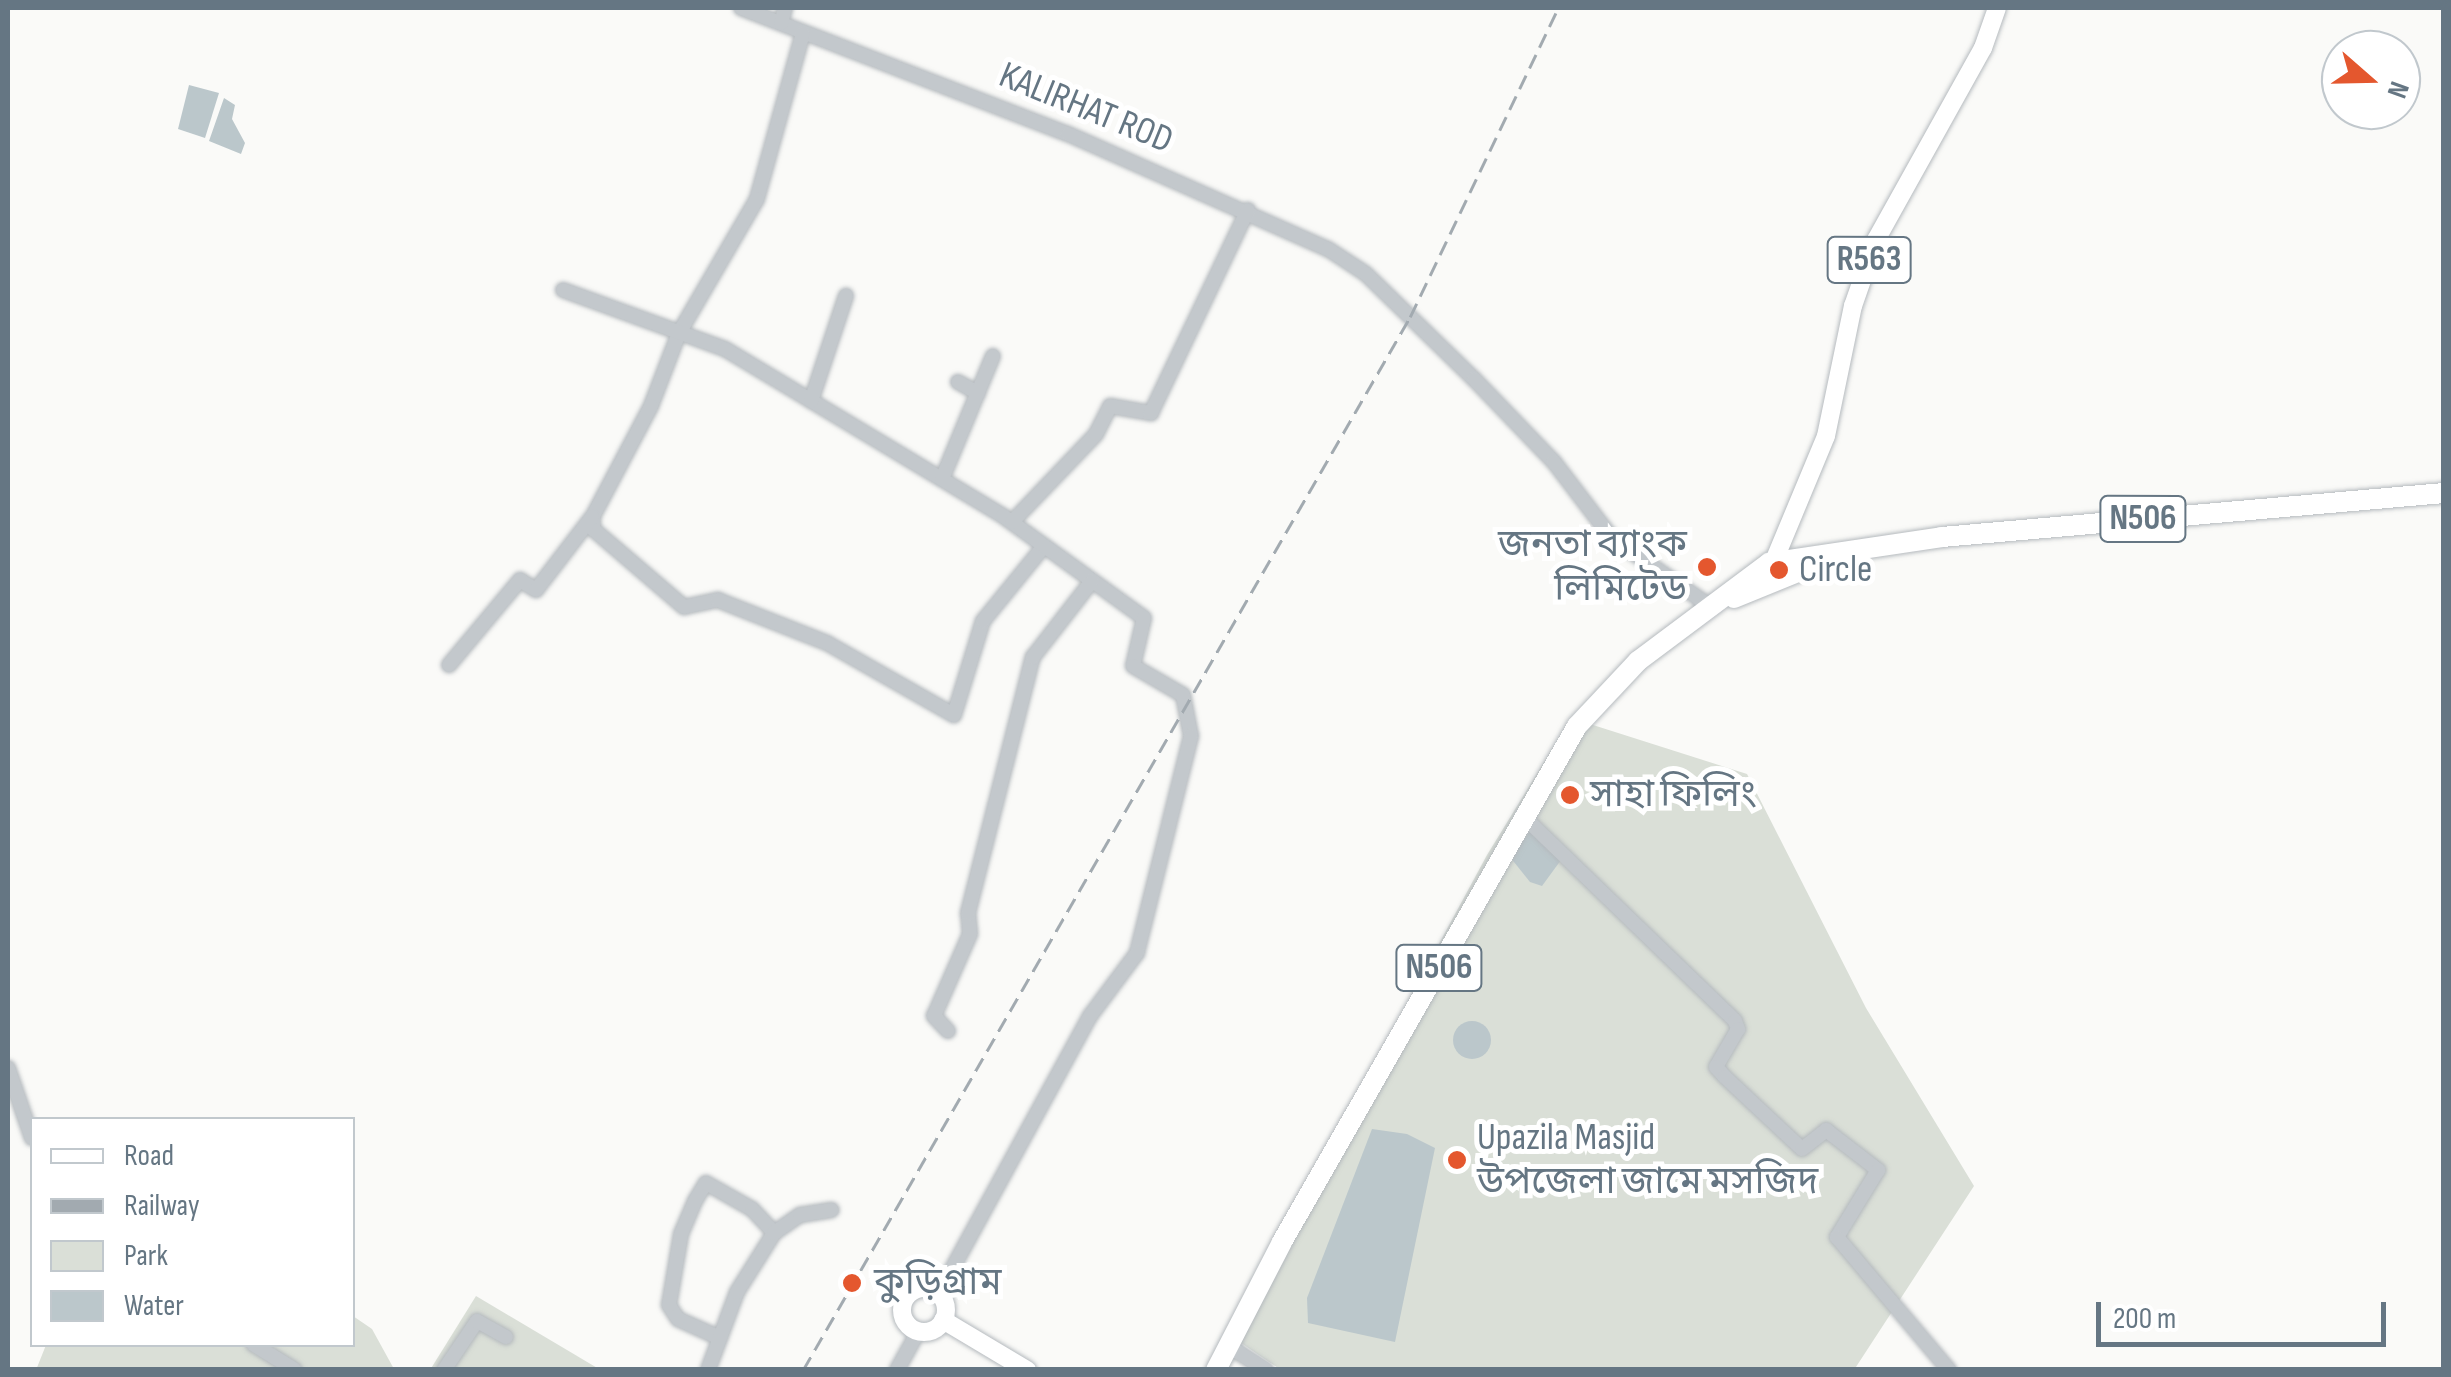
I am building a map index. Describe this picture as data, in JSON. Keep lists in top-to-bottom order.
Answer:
{
  "streets": {
    "highway": ["N506"],
    "main road": ["R563"],
    "street": ["KALIRHAT ROD"]
  },
  "crossings": [
    ["KALIRHAT ROD", "N506"],
    ["R563", "N506"]
  ],
  "places": [
    "জনতা ব্যাংক লিমিটেড",
    "Circle",
    "সাহা ফিলিং",
    "Upazila Masjid উপজেলা জামে মসজিদ",
    "কুড়িগ্রাম"
  ],
  "legend": [
    "Road",
    "Railway",
    "Park",
    "Water"
  ],
  "scale_bar": "200 m",
  "north": "right"
}
